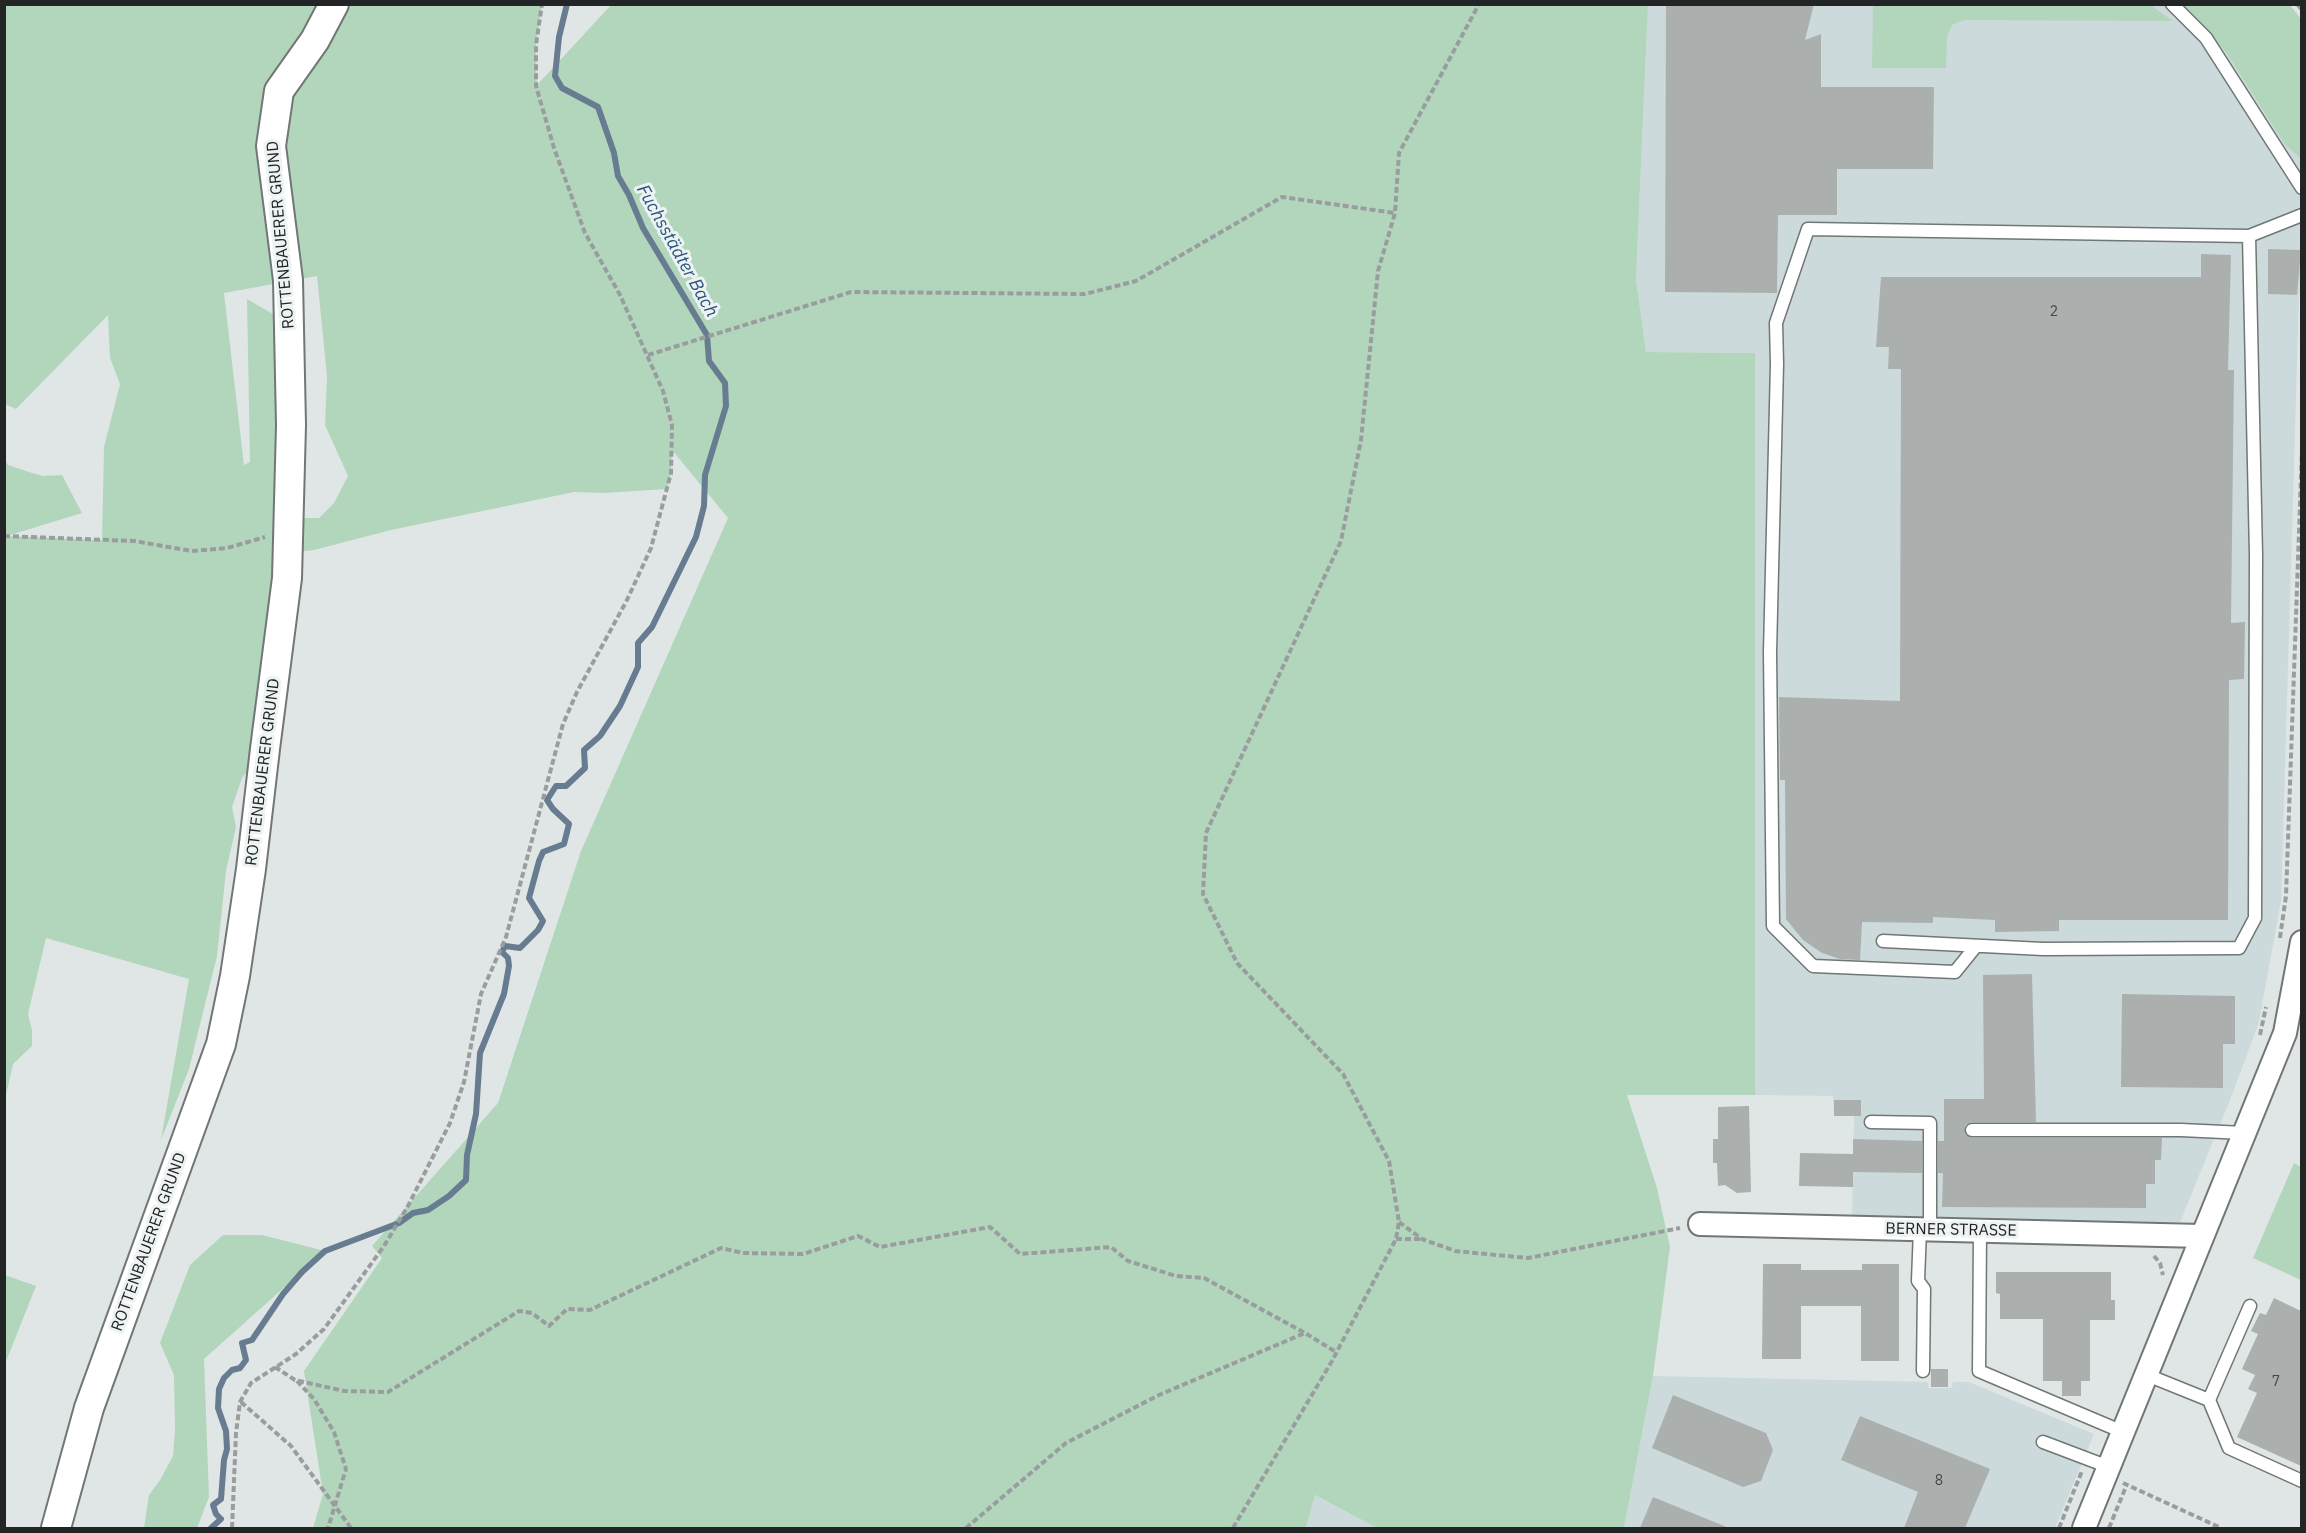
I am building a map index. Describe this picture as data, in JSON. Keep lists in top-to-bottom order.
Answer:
{
  "streets": {
    "street": ["ROTTENBAUERER GRUND", "BERNER STRASSE"]
  },
  "water": ["Fuchsstädter Bach"],
  "house_numbers": ["2", "7", "8"]
}
